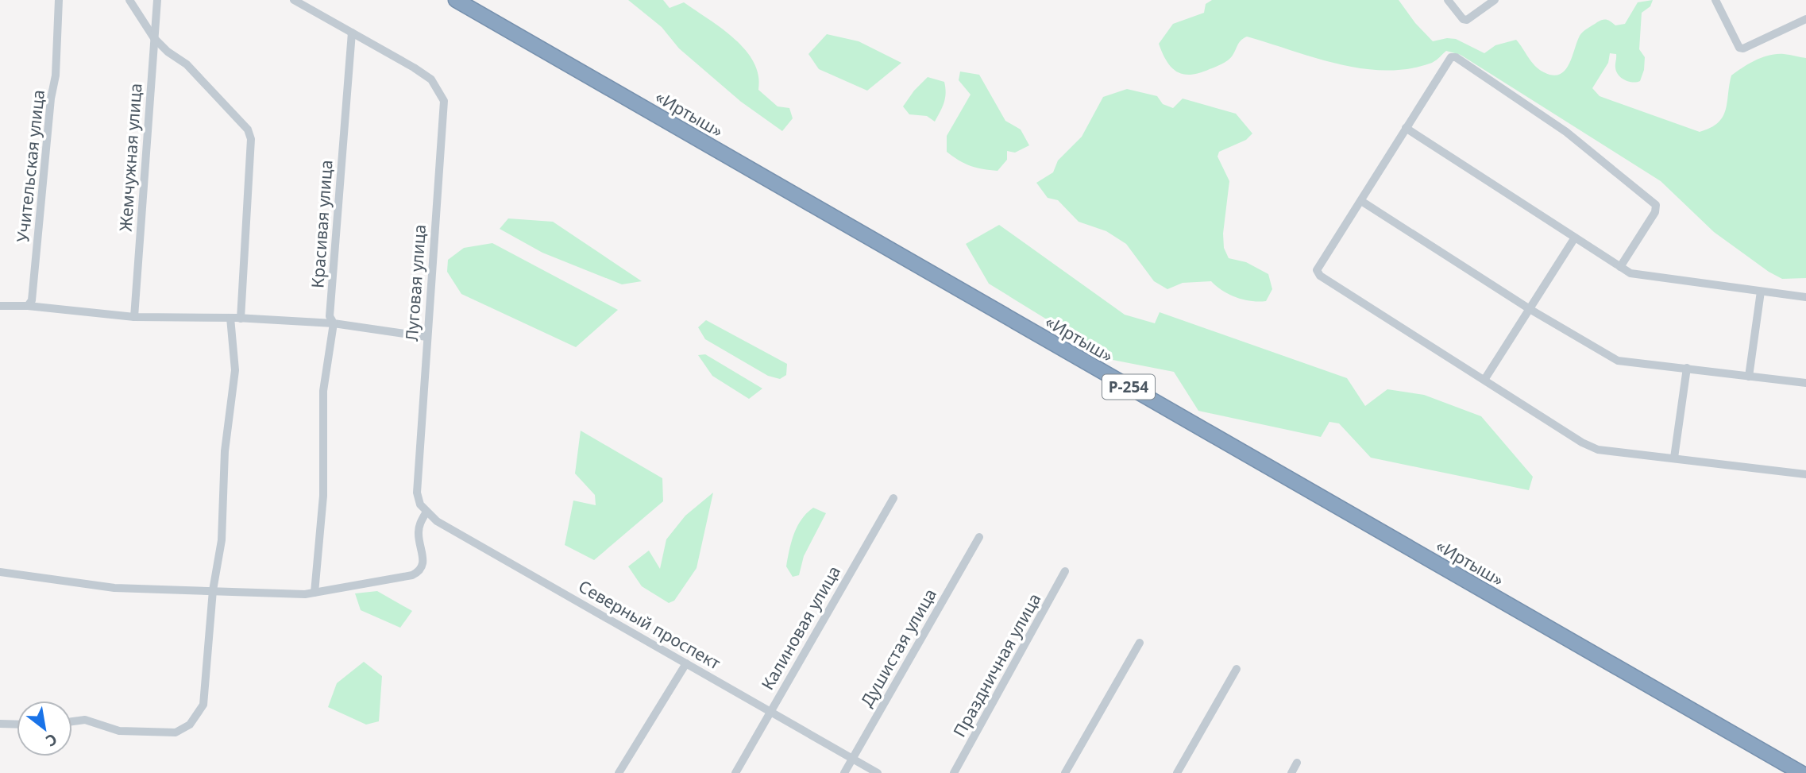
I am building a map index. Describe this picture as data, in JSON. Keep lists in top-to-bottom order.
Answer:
{
  "streets": {
    "highway": ["«Иртыш»", "Р-254"],
    "street": [
      "Жемчужная улица",
      "Учительская улица",
      "Красивая улица",
      "Луговая улица",
      "Северный проспект",
      "Калиновая улица",
      "Душистая улица",
      "Праздничная улица"
    ]
  },
  "crossings": [
    ["Красивая улица", "Луговая улица"],
    ["Луговая улица", "Северный проспект"],
    ["Северный проспект", "Калиновая улица"],
    ["Северный проспект", "Душистая улица"]
  ],
  "north": "bottom right"
}
